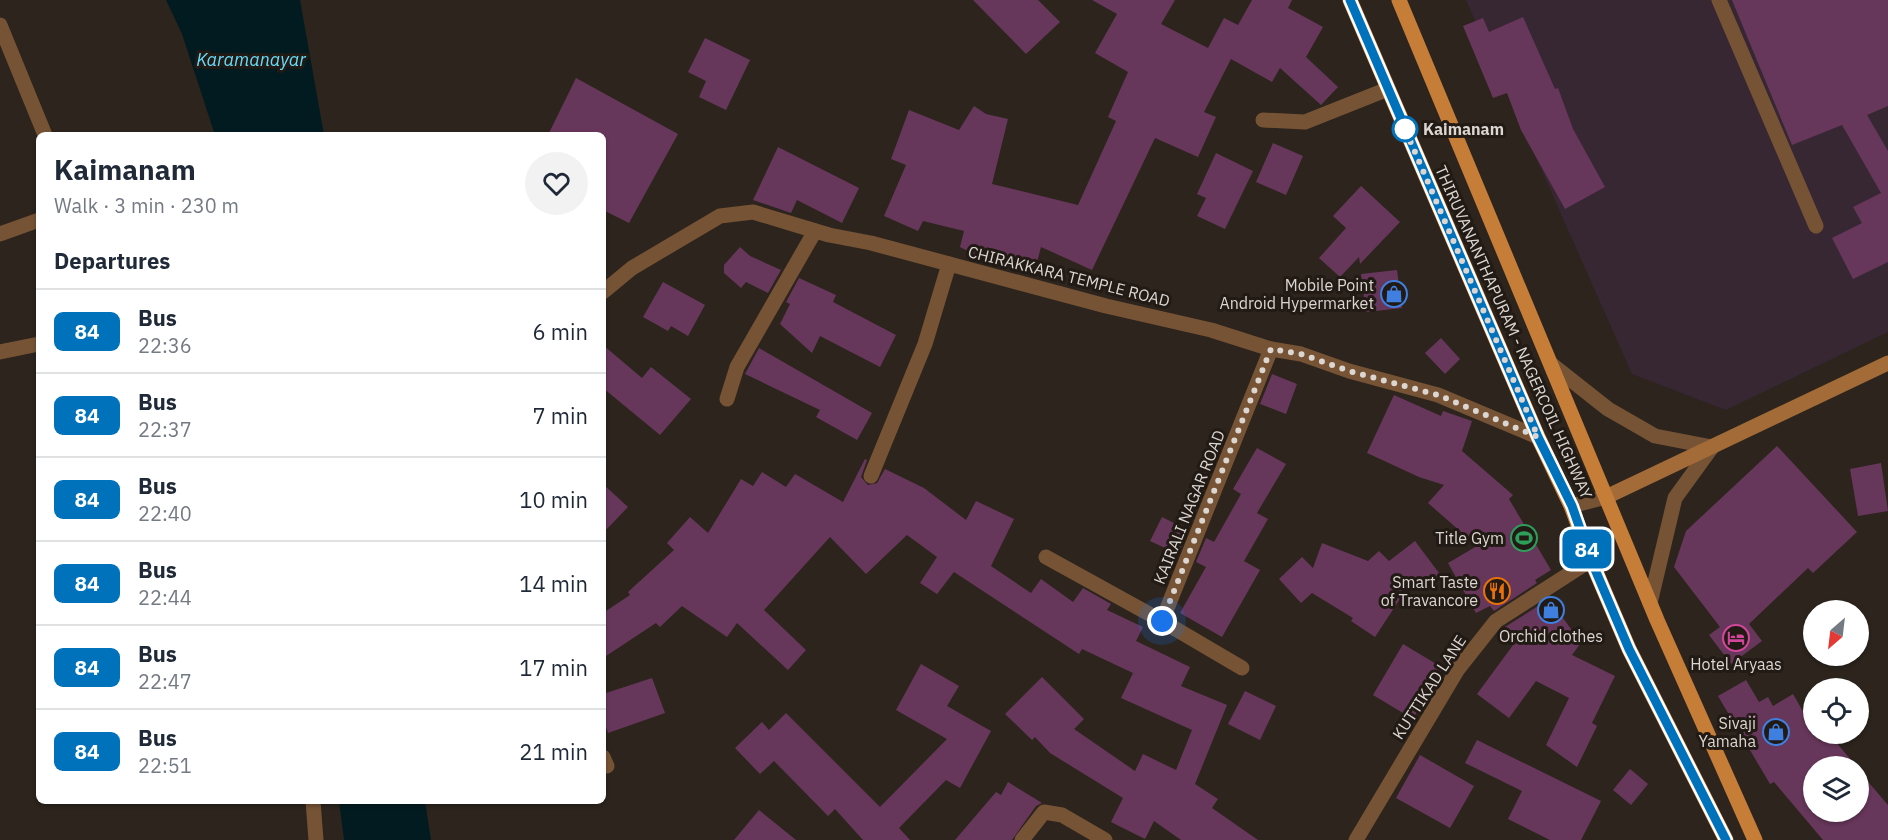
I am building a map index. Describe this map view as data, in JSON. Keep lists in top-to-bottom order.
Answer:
{
  "streets": {
    "main road": ["THIRUVANANTHAPURAM - NAGERCOIL HIGHWAY"],
    "street": ["CHIRAKKARA TEMPLE ROAD", "KAIRALI NAGAR ROAD", "KUTTIKAD LANE"]
  },
  "crossings": [
    ["CHIRAKKARA TEMPLE ROAD", "THIRUVANANTHAPURAM - NAGERCOIL HIGHWAY"],
    ["CHIRAKKARA TEMPLE ROAD", "KAIRALI NAGAR ROAD"],
    ["THIRUVANANTHAPURAM - NAGERCOIL HIGHWAY", "KUTTIKAD LANE"]
  ],
  "water": ["Karamanayar"],
  "places": {
    "other": ["Kaimanam"],
    "shop": ["Mobile Point Android Hypermarket", "Orchid clothes", "Sivaji Yamaha"],
    "sports": ["Title Gym"],
    "restaurant": ["Smart Taste of Travancore"],
    "hotel": ["Hotel Aryaas"]
  },
  "lines": ["bus line 84"],
  "north": "bottom left",
  "page": {
    "on_map": "84",
    "heading": [
      ["Kaimanam", "Walk · 3 min · 230 m"],
      "Departures"
    ],
    "list": [
      {
        "mark": "84",
        "name": "Bus",
        "note": "22:36",
        "value": "6 min"
      },
      {
        "mark": "84",
        "name": "Bus",
        "note": "22:37",
        "value": "7 min"
      },
      {
        "mark": "84",
        "name": "Bus",
        "note": "22:40",
        "value": "10 min"
      },
      {
        "mark": "84",
        "name": "Bus",
        "note": "22:44",
        "value": "14 min"
      },
      {
        "mark": "84",
        "name": "Bus",
        "note": "22:47",
        "value": "17 min"
      },
      {
        "mark": "84",
        "name": "Bus",
        "note": "22:51",
        "value": "21 min"
      }
    ]
  }
}
